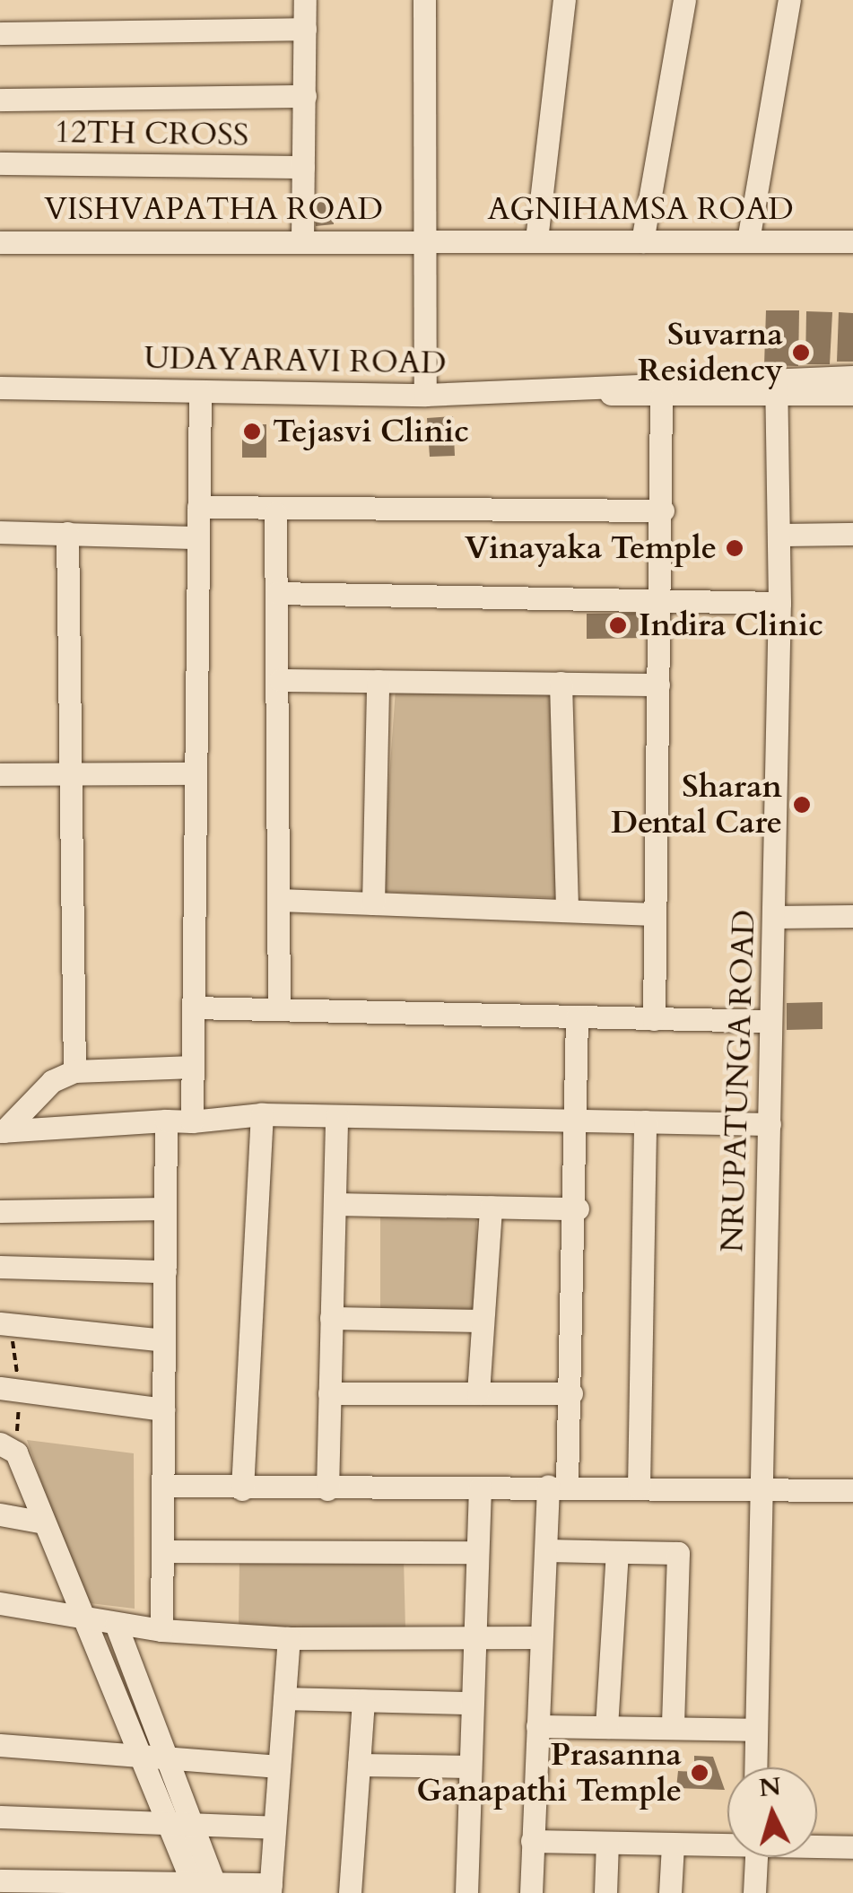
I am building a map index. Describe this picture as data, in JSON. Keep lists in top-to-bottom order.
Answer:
{
  "streets": {
    "street": [
      "12TH CROSS",
      "VISHVAPATHA ROAD",
      "AGNIHAMSA ROAD",
      "UDAYARAVI ROAD",
      "NRUPATUNGA ROAD"
    ]
  },
  "crossings": [
    ["VISHVAPATHA ROAD", "AGNIHAMSA ROAD"],
    ["UDAYARAVI ROAD", "NRUPATUNGA ROAD"]
  ],
  "places": [
    "Suvarna Residency",
    "Tejasvi Clinic",
    "Vinayaka Temple",
    "Indira Clinic",
    "Sharan Dental Care",
    "Prasanna Ganapathi Temple"
  ],
  "north": "top"
}
